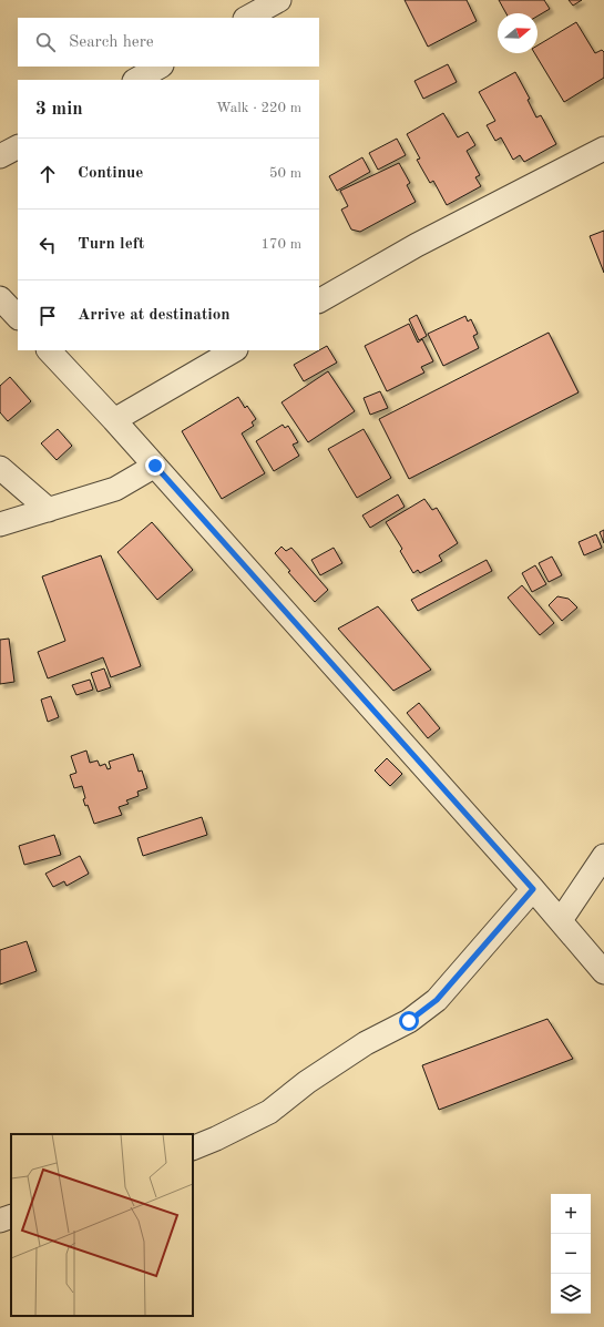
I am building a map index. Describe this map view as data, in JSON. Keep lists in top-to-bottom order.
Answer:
{
  "north": "right",
  "page": {
    "search": "Search here",
    "heading": ["3 min", "Walk · 220 m"],
    "list": [
      ["Continue", "50 m"],
      ["Turn left", "170 m"],
      "Arrive at destination"
    ],
    "map_buttons": ["+", "−"]
  }
}
